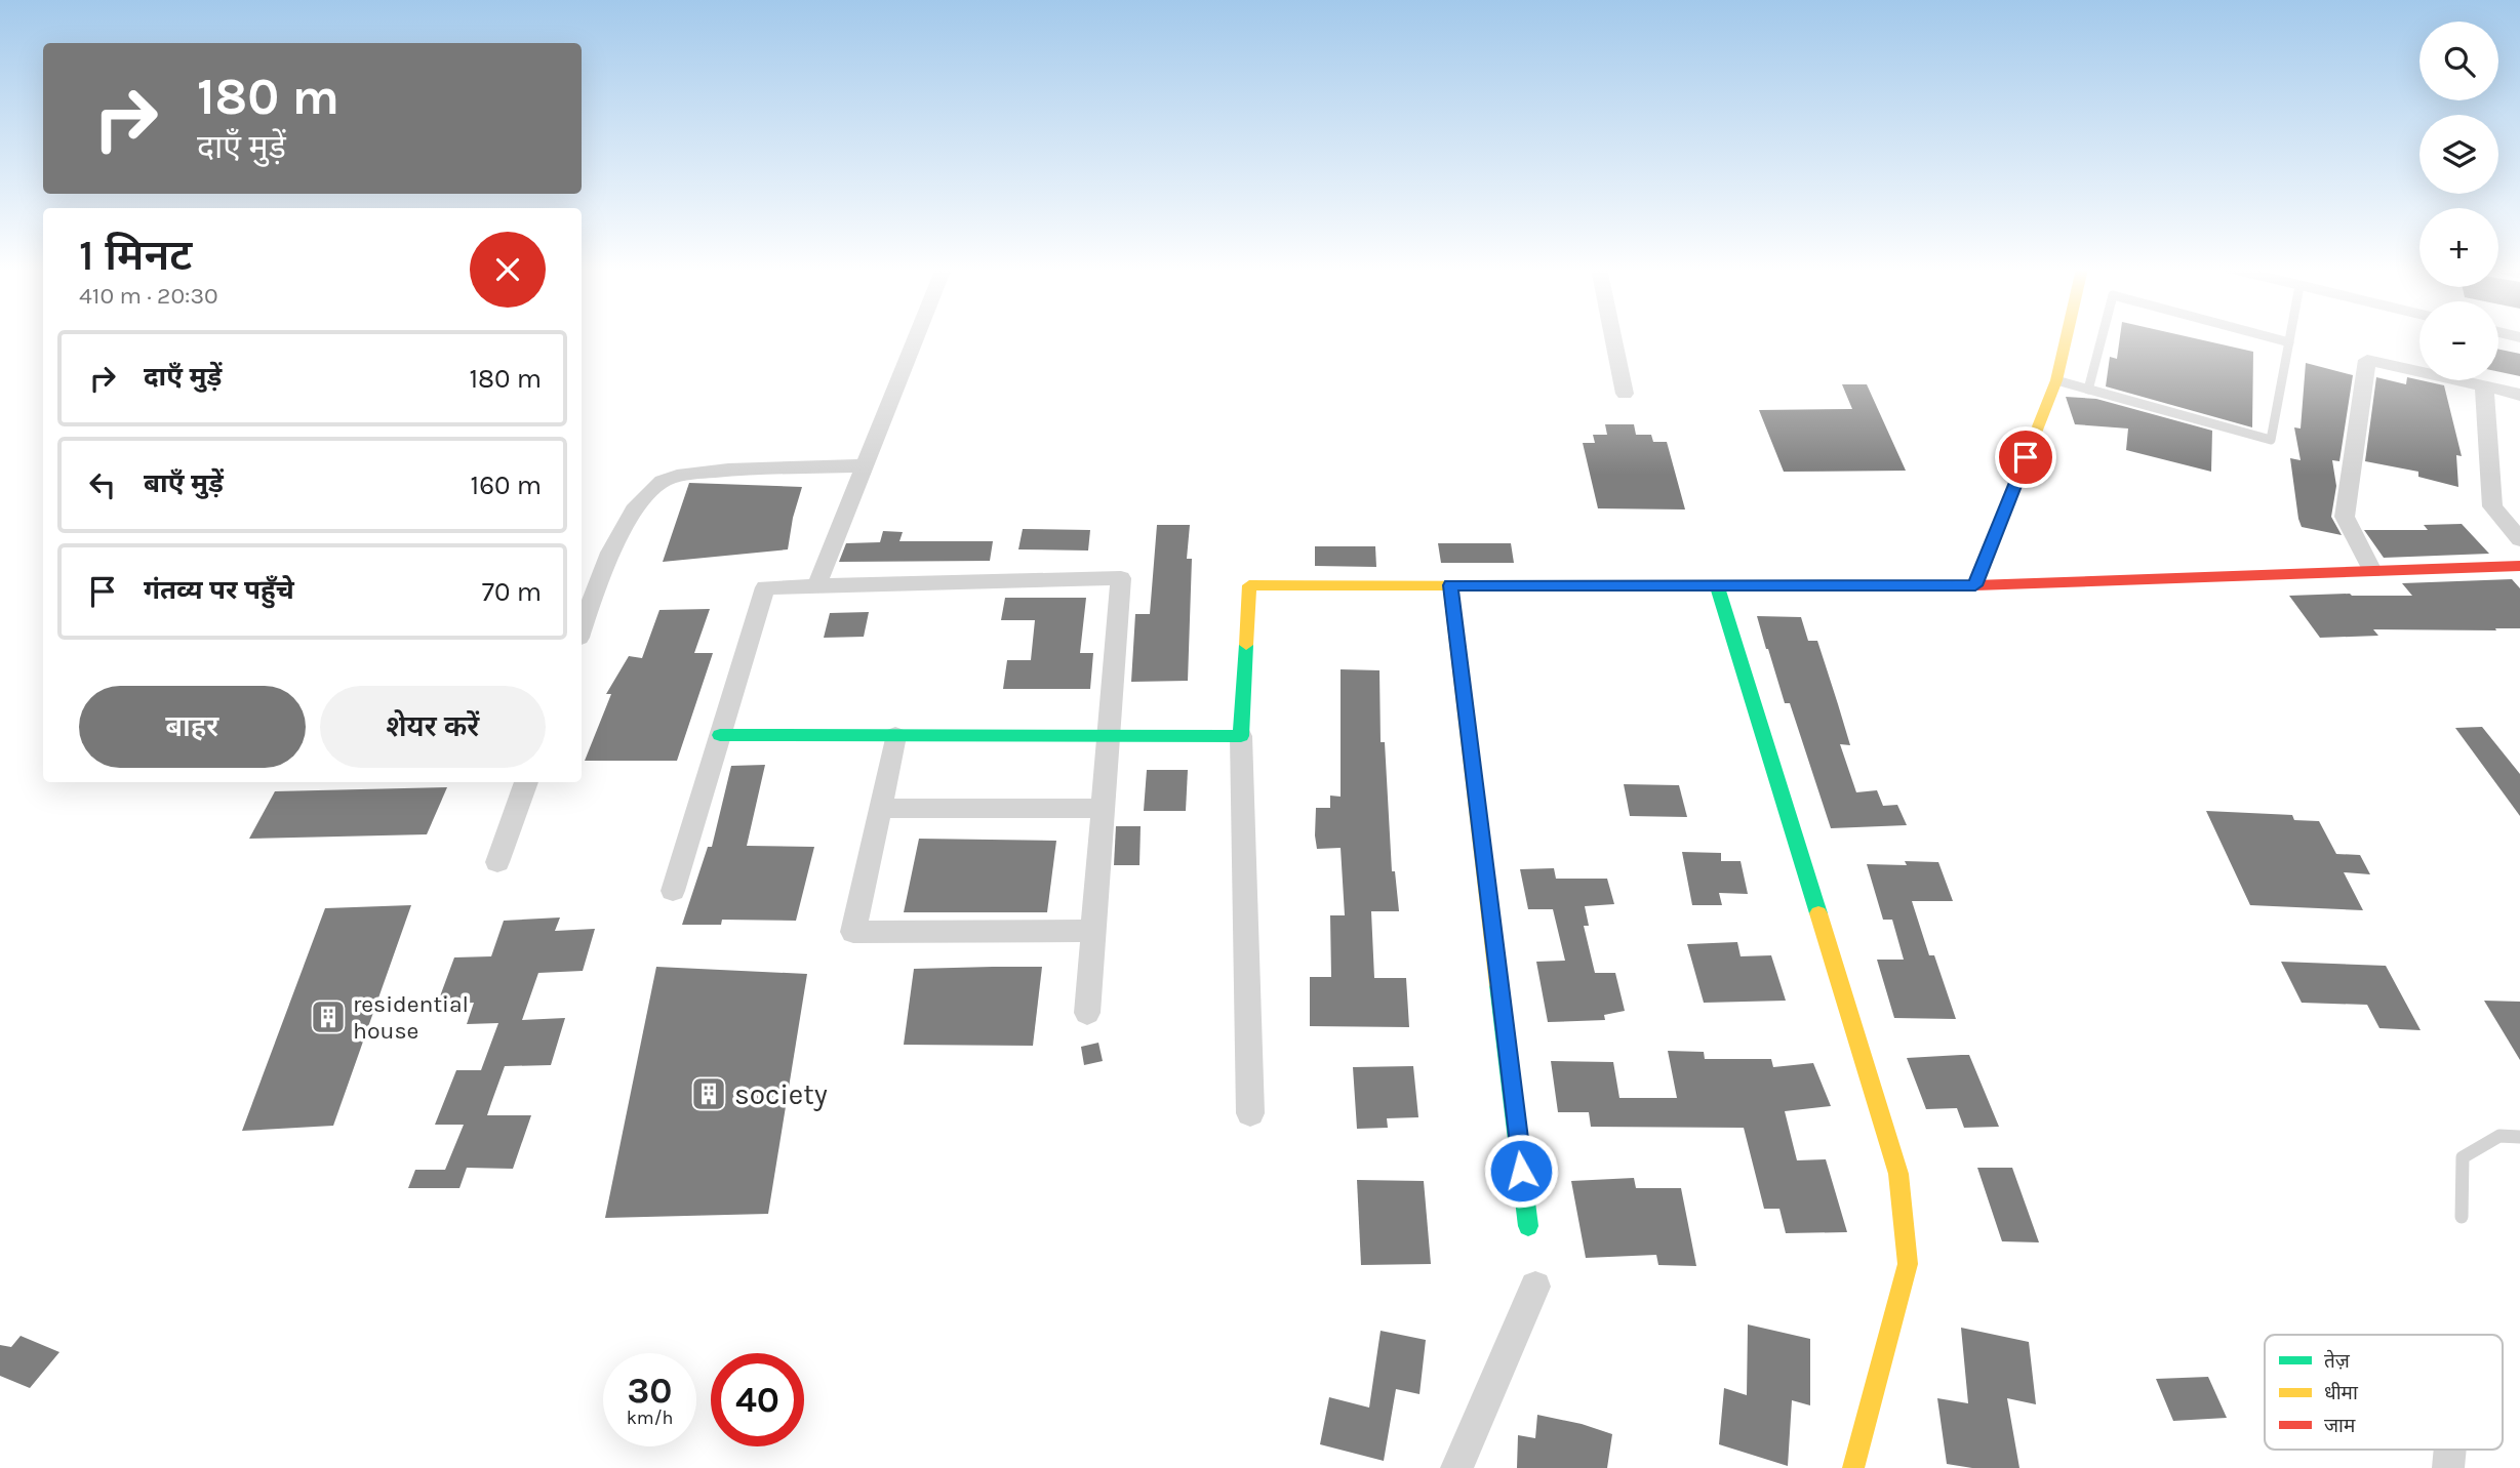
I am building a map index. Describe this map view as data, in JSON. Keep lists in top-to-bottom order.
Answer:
{
  "places": {
    "building": ["residential house", "society"]
  },
  "legend": ["तेज़", "धीमा", "जाम"],
  "page": {
    "map_buttons": ["+", "−"],
    "turn": ["180 m", "दाएँ मुड़ें"],
    "heading": ["1 मिनट", "410 m · 20:30"],
    "list": [
      {
        "name": "दाएँ मुड़ें",
        "value": "180 m"
      },
      {
        "name": "बाएँ मुड़ें",
        "value": "160 m"
      },
      {
        "name": "गंतव्य पर पहुँचे",
        "value": "70 m"
      }
    ],
    "buttons": ["बाहर", "शेयर करें"],
    "speed": "30 km/h",
    "limit": "40"
  }
}
